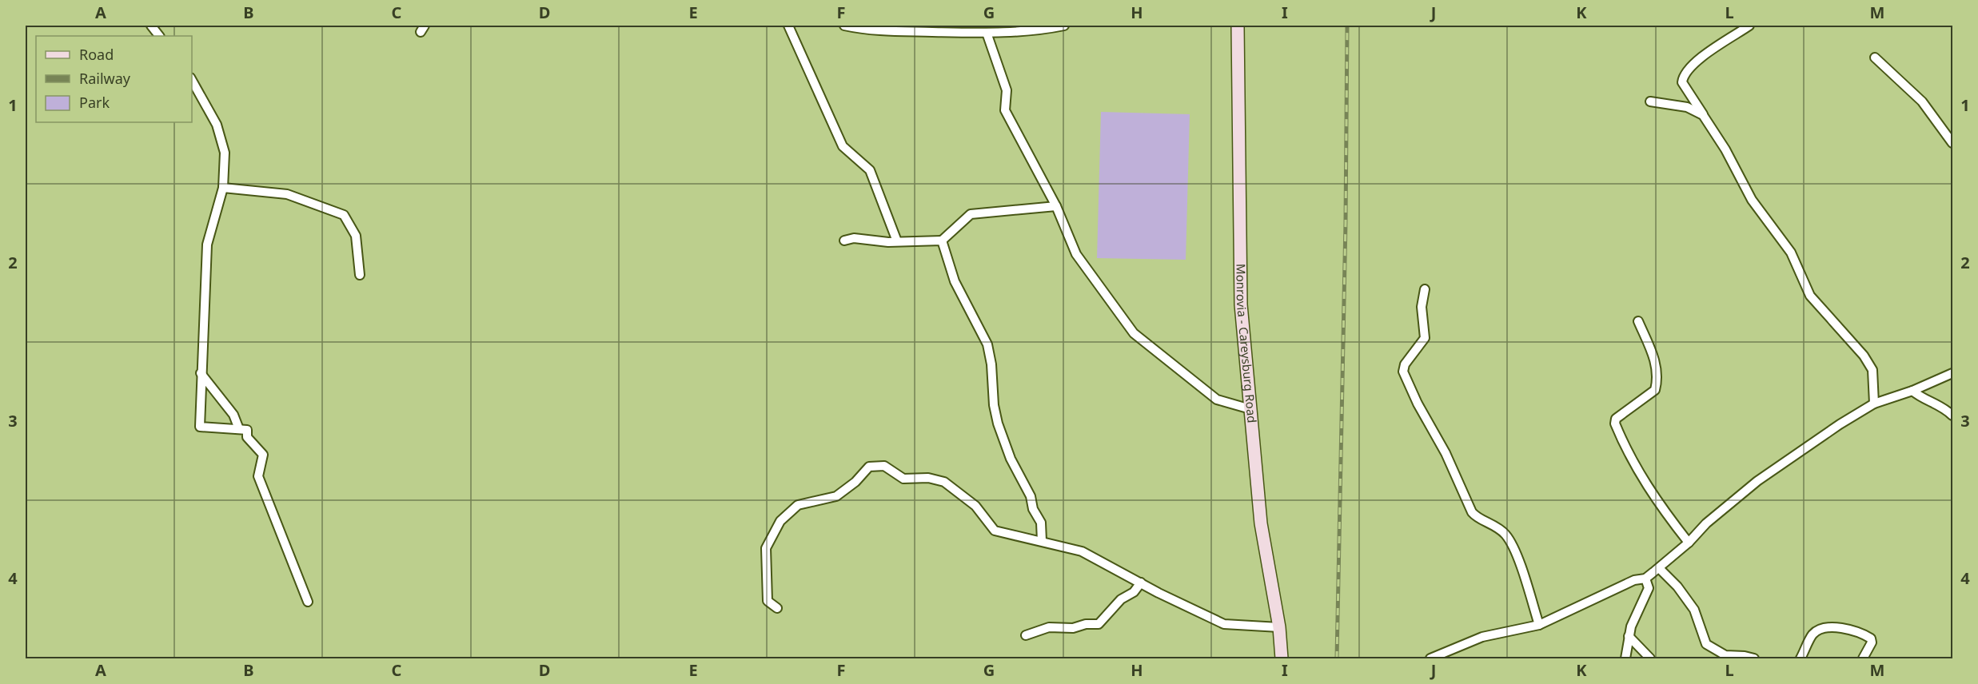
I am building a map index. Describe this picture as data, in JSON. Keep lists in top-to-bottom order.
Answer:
{
  "streets": {
    "main road": ["Monrovia - Careysburg Road"]
  },
  "legend": ["Road", "Railway", "Park"],
  "grid": {
    "columns": [
      "A",
      "B",
      "C",
      "D",
      "E",
      "F",
      "G",
      "H",
      "I",
      "J",
      "K",
      "L",
      "M"
    ],
    "rows": [
      "1",
      "2",
      "3",
      "4"
    ]
  }
}
